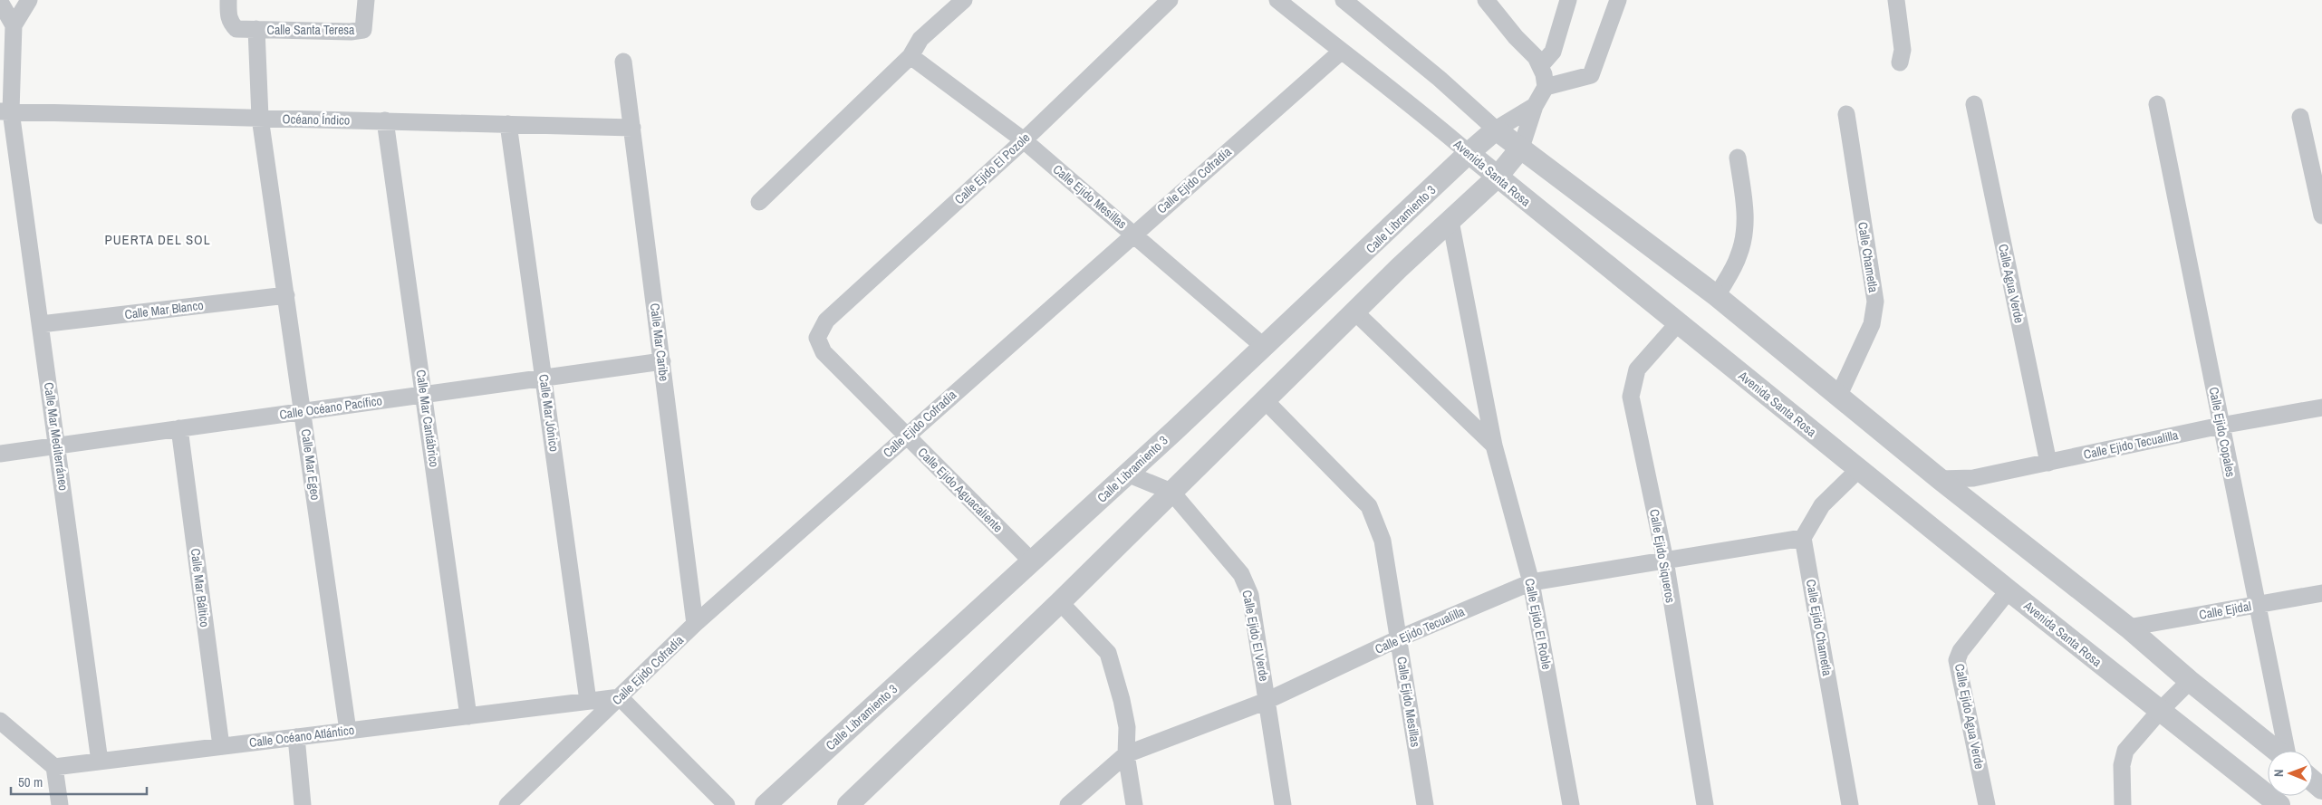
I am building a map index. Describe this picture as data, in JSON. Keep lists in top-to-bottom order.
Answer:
{
  "streets": {
    "street": [
      "Calle Santa Teresa",
      "Océano Índico",
      "Calle Ejido El Pozole",
      "Avenida Santa Rosa",
      "Calle Ejido Cofradía",
      "Calle Ejido Mesillas",
      "Calle Libramiento 3",
      "Calle Chametla",
      "Calle Agua Verde",
      "Calle Mar Blanco",
      "Calle Mar Caribe",
      "Calle Océano Pacífico",
      "Calle Mar Jónico",
      "Calle Mar Cantábrico",
      "Calle Ejido Copales",
      "Calle Mar Mediterráneo",
      "Calle Ejido Tecualilla",
      "Calle Mar Egeo",
      "Calle Ejido Aguacaliente",
      "Calle Ejido Siqueros",
      "Calle Mar Báltico",
      "Calle Ejidal",
      "Calle Ejido El Roble",
      "Calle Ejido Chametla",
      "Calle Ejido El Verde",
      "Calle Ejido Agua Verde",
      "Calle Océano Atlántico"
    ]
  },
  "crossings": [
    ["Calle Santa Teresa", "Calle Mar Egeo"],
    ["Océano Índico", "Calle Mar Caribe"],
    ["Océano Índico", "Calle Mar Jónico"],
    ["Océano Índico", "Calle Mar Cantábrico"],
    ["Océano Índico", "Calle Mar Mediterráneo"],
    ["Océano Índico", "Calle Mar Egeo"],
    ["Calle Ejido El Pozole", "Calle Ejido Mesillas"],
    ["Calle Ejido El Pozole", "Calle Ejido Aguacaliente"],
    ["Avenida Santa Rosa", "Calle Ejido Cofradía"],
    ["Avenida Santa Rosa", "Calle Libramiento 3"],
    ["Avenida Santa Rosa", "Calle Ejido Siqueros"],
    ["Avenida Santa Rosa", "Calle Ejido Agua Verde"],
    ["Calle Ejido Cofradía", "Calle Ejido Mesillas"],
    ["Calle Ejido Cofradía", "Calle Mar Caribe"],
    ["Calle Ejido Cofradía", "Calle Ejido Aguacaliente"],
    ["Calle Ejido Cofradía", "Calle Océano Atlántico"],
    ["Calle Ejido Mesillas", "Calle Libramiento 3"],
    ["Calle Ejido Mesillas", "Calle Ejido Tecualilla"],
    ["Calle Libramiento 3", "Calle Ejido Aguacaliente"],
    ["Calle Agua Verde", "Calle Ejido Tecualilla"],
    ["Calle Mar Blanco", "Calle Mar Mediterráneo"],
    ["Calle Mar Blanco", "Calle Mar Egeo"],
    ["Calle Mar Caribe", "Calle Océano Pacífico"],
    ["Calle Océano Pacífico", "Calle Mar Jónico"],
    ["Calle Océano Pacífico", "Calle Mar Cantábrico"],
    ["Calle Océano Pacífico", "Calle Mar Mediterráneo"],
    ["Calle Océano Pacífico", "Calle Mar Egeo"],
    ["Calle Océano Pacífico", "Calle Mar Báltico"],
    ["Calle Mar Jónico", "Calle Océano Atlántico"],
    ["Calle Mar Cantábrico", "Calle Océano Atlántico"],
    ["Calle Ejido Copales", "Calle Ejido Tecualilla"],
    ["Calle Ejido Copales", "Calle Ejidal"],
    ["Calle Mar Mediterráneo", "Calle Océano Atlántico"],
    ["Calle Ejido Tecualilla", "Calle Ejido Siqueros"],
    ["Calle Ejido Tecualilla", "Calle Ejido El Roble"],
    ["Calle Ejido Tecualilla", "Calle Ejido Chametla"],
    ["Calle Ejido Tecualilla", "Calle Ejido El Verde"],
    ["Calle Mar Egeo", "Calle Océano Atlántico"],
    ["Calle Mar Báltico", "Calle Océano Atlántico"]
  ],
  "districts": ["PUERTA DEL SOL"],
  "scale_bar": "50 m",
  "north": "left"
}
